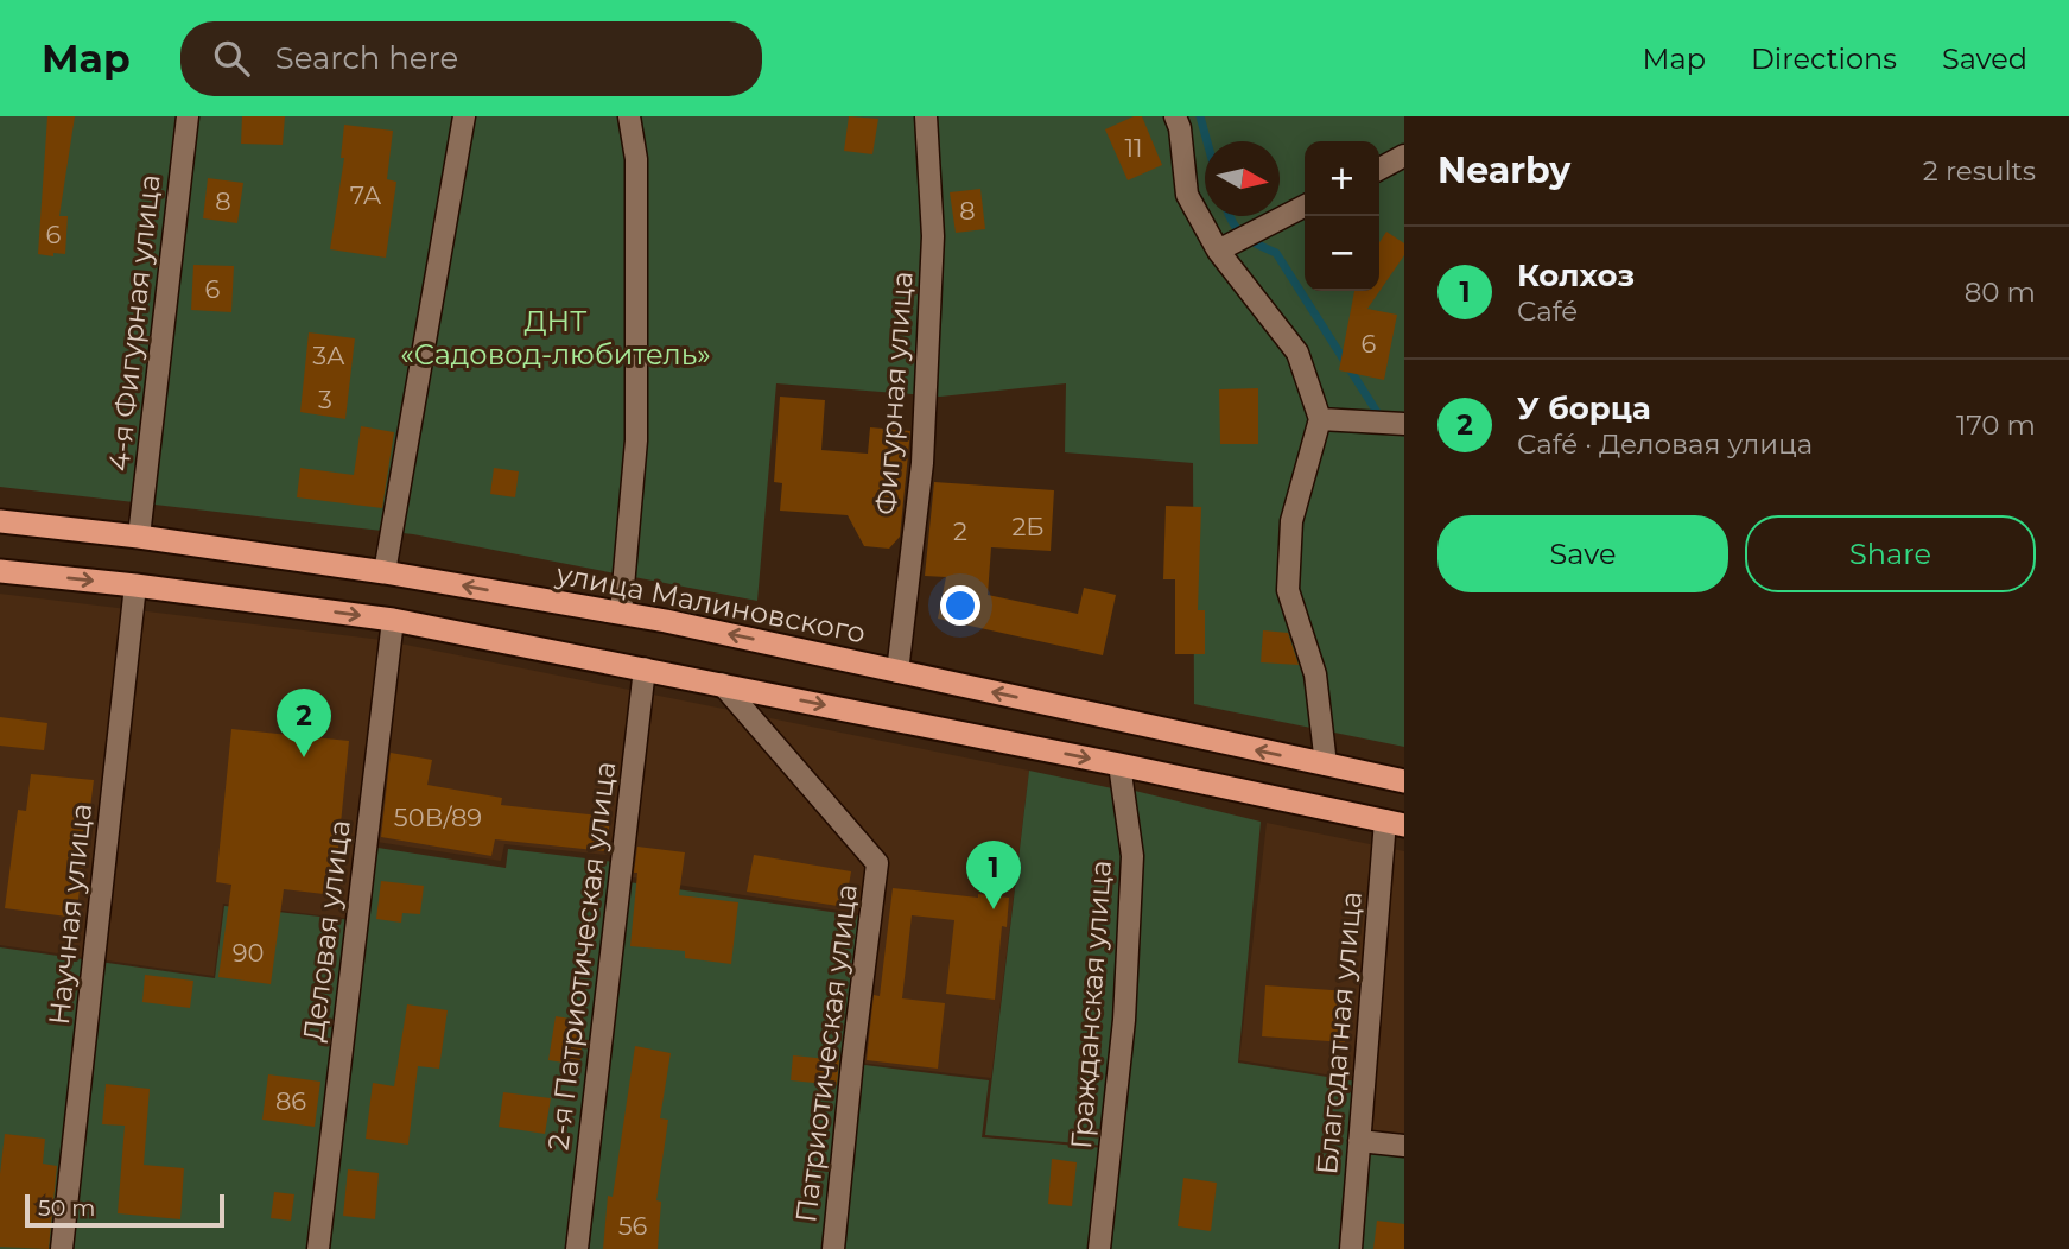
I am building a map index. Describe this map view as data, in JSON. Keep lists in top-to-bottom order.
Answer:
{
  "streets": {
    "highway": ["улица Малиновского"],
    "street": [
      "4-я Фигурная улица",
      "Фигурная улица",
      "Научная улица",
      "Деловая улица",
      "2-я Патриотическая улица",
      "Гражданская улица",
      "Благодатная улица",
      "Патриотическая улица"
    ]
  },
  "crossings": [
    ["4-я Фигурная улица", "улица Малиновского"],
    ["Фигурная улица", "улица Малиновского"]
  ],
  "parks": ["ДНТ «Садовод-любитель»"],
  "house_numbers": [
    "11",
    "7А",
    "8",
    "8",
    "6",
    "6",
    "6",
    "3А",
    "3",
    "2Б",
    "2",
    "50В/89",
    "90",
    "86",
    "56"
  ],
  "scale_bar": "50 m",
  "north": "right",
  "page": {
    "header": "Map",
    "search": "Search here",
    "nav": ["Map", "Directions", "Saved"],
    "heading": ["Nearby", "2 results"],
    "map_buttons": ["+", "−"],
    "list": [
      {
        "mark": "1",
        "name": "Колхоз",
        "note": "Café",
        "value": "80 m"
      },
      {
        "mark": "2",
        "name": "У борца",
        "note": "Café · Деловая улица",
        "value": "170 m"
      }
    ],
    "buttons": ["Save", "Share"],
    "pins": ["2", "1"],
    "scale": "50 m"
  }
}
